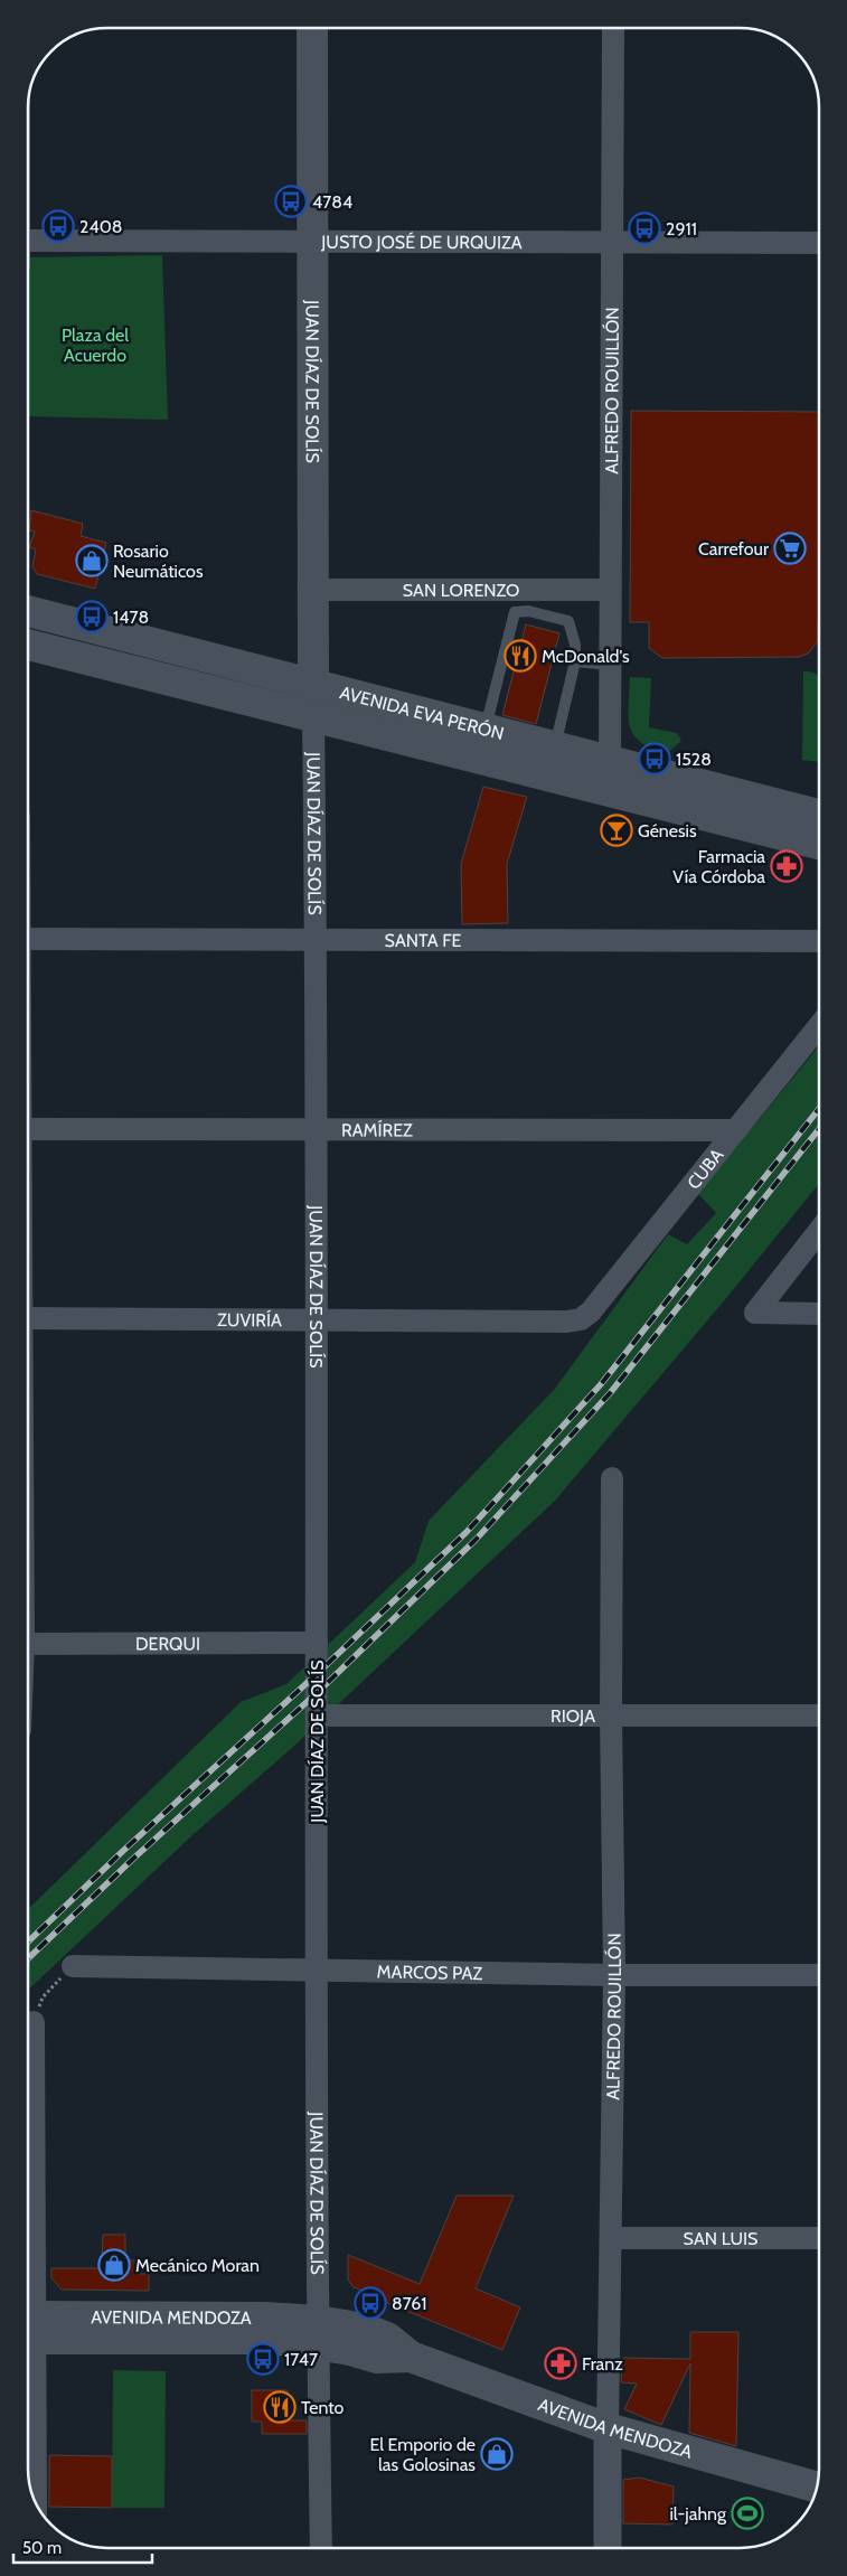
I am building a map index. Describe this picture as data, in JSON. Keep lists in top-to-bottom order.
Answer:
{
  "streets": {
    "main road": ["JUAN DÍAZ DE SOLÍS", "AVENIDA EVA PERÓN", "AVENIDA MENDOZA"],
    "street": [
      "JUSTO JOSÉ DE URQUIZA",
      "ALFREDO ROUILLÓN",
      "SAN LORENZO",
      "SANTA FE",
      "RAMÍREZ",
      "CUBA",
      "ZUVIRÍA",
      "DERQUI",
      "RIOJA",
      "MARCOS PAZ",
      "SAN LUIS"
    ]
  },
  "crossings": [
    ["JUSTO JOSÉ DE URQUIZA", "JUAN DÍAZ DE SOLÍS"],
    ["JUSTO JOSÉ DE URQUIZA", "ALFREDO ROUILLÓN"],
    ["JUAN DÍAZ DE SOLÍS", "SAN LORENZO"],
    ["JUAN DÍAZ DE SOLÍS", "AVENIDA EVA PERÓN"],
    ["JUAN DÍAZ DE SOLÍS", "SANTA FE"],
    ["JUAN DÍAZ DE SOLÍS", "RAMÍREZ"],
    ["JUAN DÍAZ DE SOLÍS", "ZUVIRÍA"],
    ["JUAN DÍAZ DE SOLÍS", "DERQUI"],
    ["JUAN DÍAZ DE SOLÍS", "RIOJA"],
    ["JUAN DÍAZ DE SOLÍS", "MARCOS PAZ"],
    ["JUAN DÍAZ DE SOLÍS", "AVENIDA MENDOZA"],
    ["ALFREDO ROUILLÓN", "SAN LORENZO"],
    ["ALFREDO ROUILLÓN", "AVENIDA EVA PERÓN"],
    ["ALFREDO ROUILLÓN", "RIOJA"],
    ["ALFREDO ROUILLÓN", "MARCOS PAZ"],
    ["ALFREDO ROUILLÓN", "SAN LUIS"],
    ["ALFREDO ROUILLÓN", "AVENIDA MENDOZA"],
    ["RAMÍREZ", "CUBA"],
    ["CUBA", "ZUVIRÍA"]
  ],
  "parks": ["Plaza del Acuerdo"],
  "places": {
    "bus stop": [
      "4784",
      "2408",
      "2911",
      "1478",
      "1528",
      "8761",
      "1747"
    ],
    "supermarket": ["Carrefour"],
    "shop": ["Rosario Neumáticos", "Mecánico Moran", "El Emporio de las Golosinas"],
    "restaurant": ["McDonald's", "Tento"],
    "bar": ["Génesis"],
    "pharmacy": ["Farmacia Vía Córdoba", "Franz"],
    "sports": ["il-jahng"]
  },
  "scale_bar": "50 m"
}
